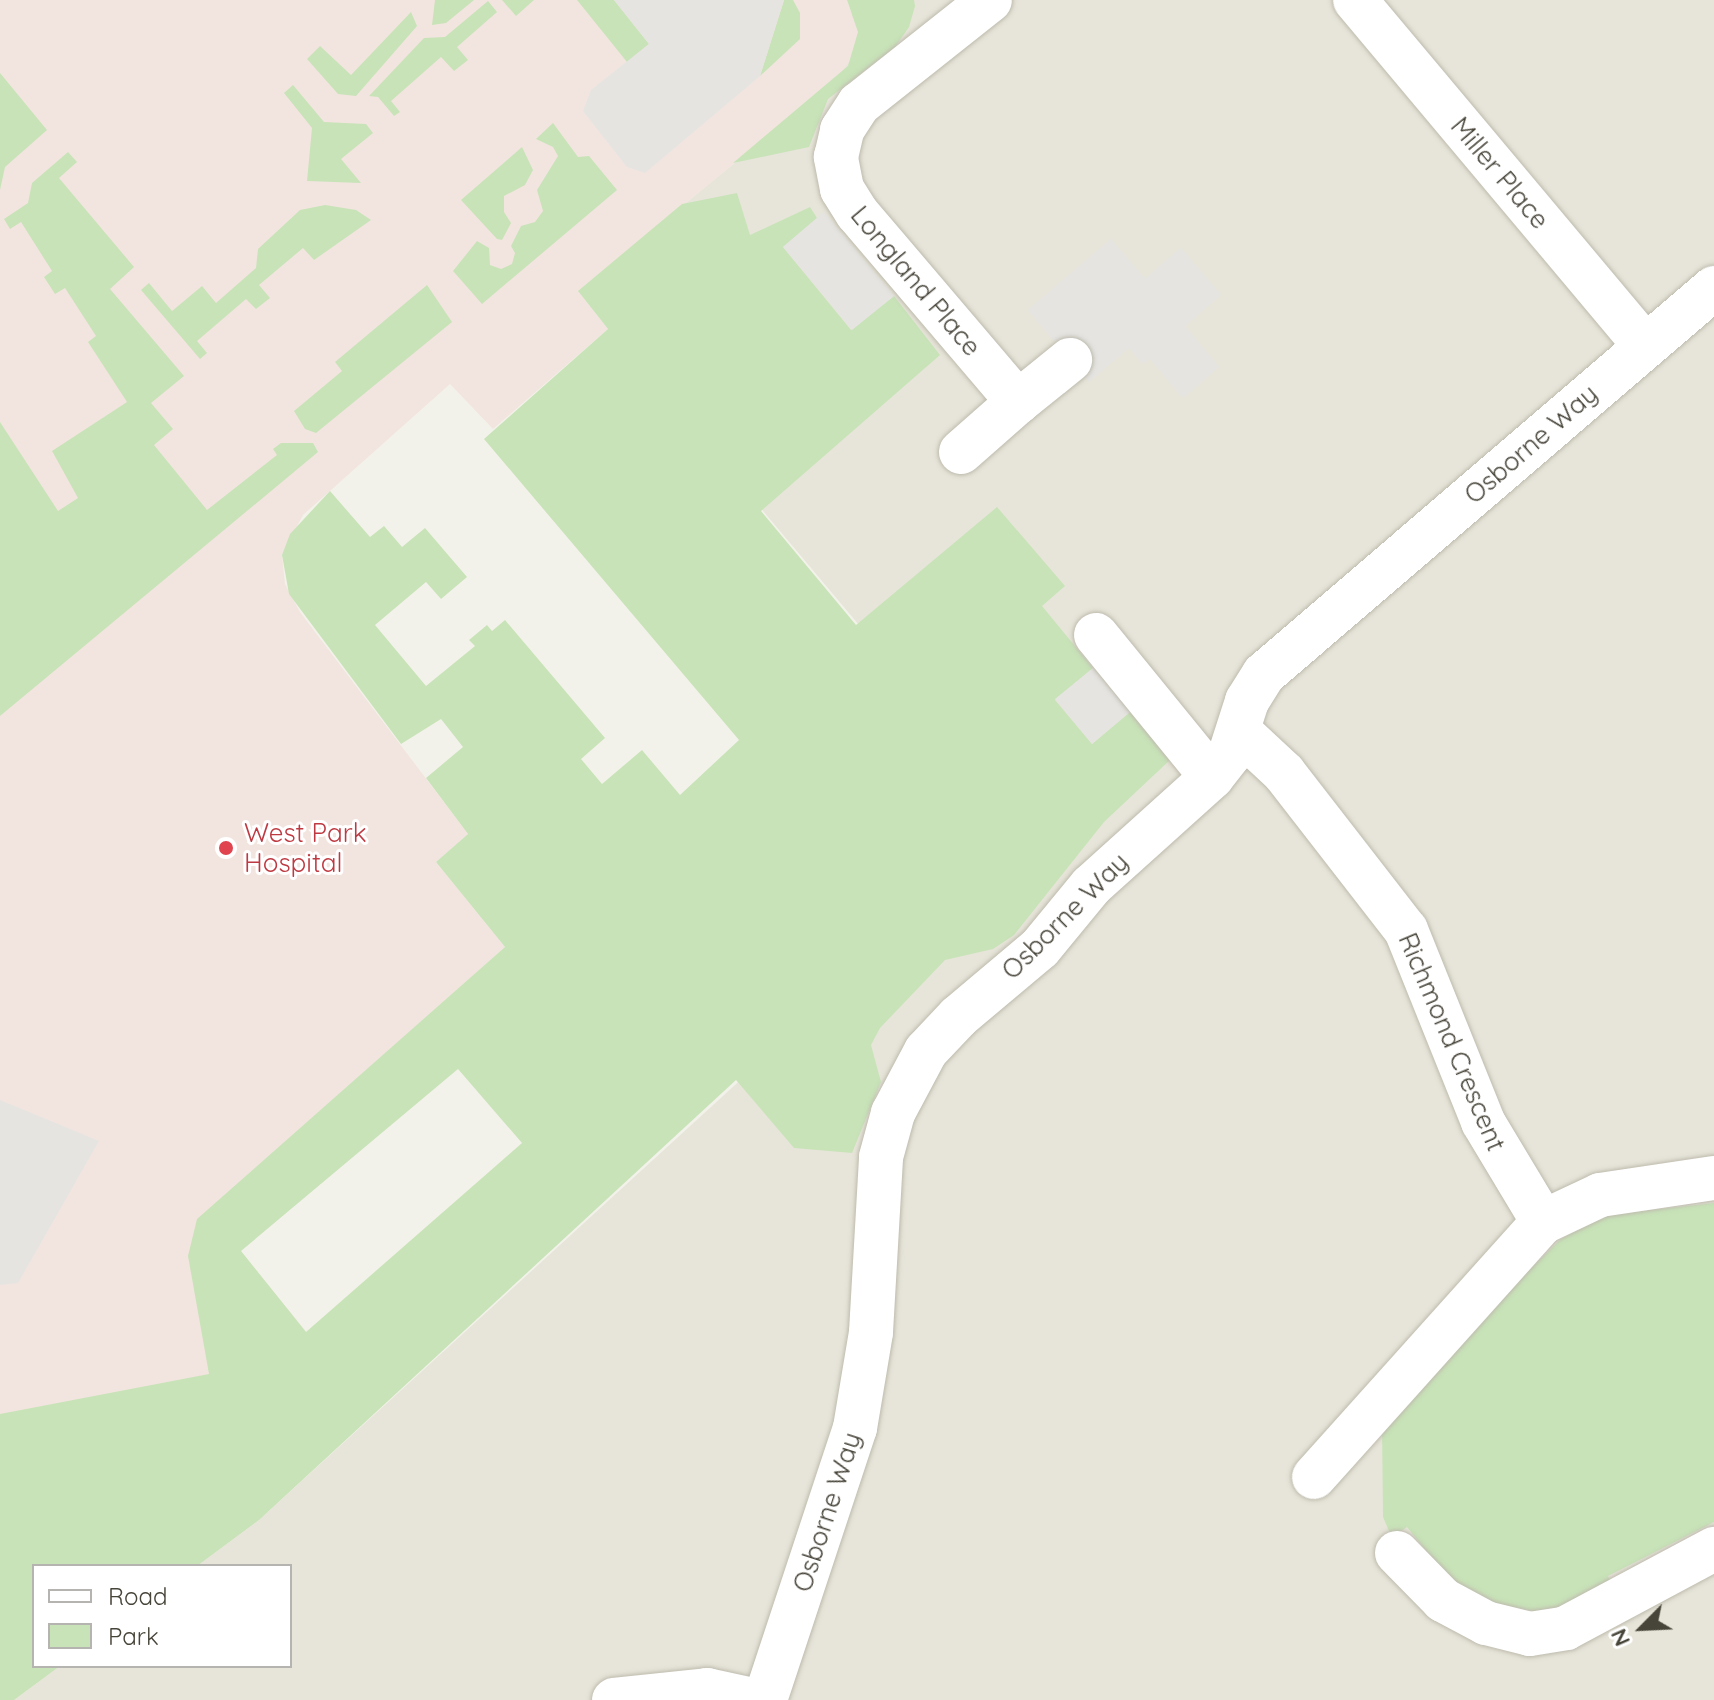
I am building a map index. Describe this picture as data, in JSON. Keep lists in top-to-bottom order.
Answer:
{
  "streets": {
    "street": [
      "Miller Place",
      "Longland Place",
      "Osborne Way",
      "Richmond Crescent"
    ]
  },
  "crossings": [
    ["Miller Place", "Osborne Way"],
    ["Osborne Way", "Richmond Crescent"]
  ],
  "places": ["West Park Hospital"],
  "legend": ["Road", "Park"],
  "north": "bottom left"
}
